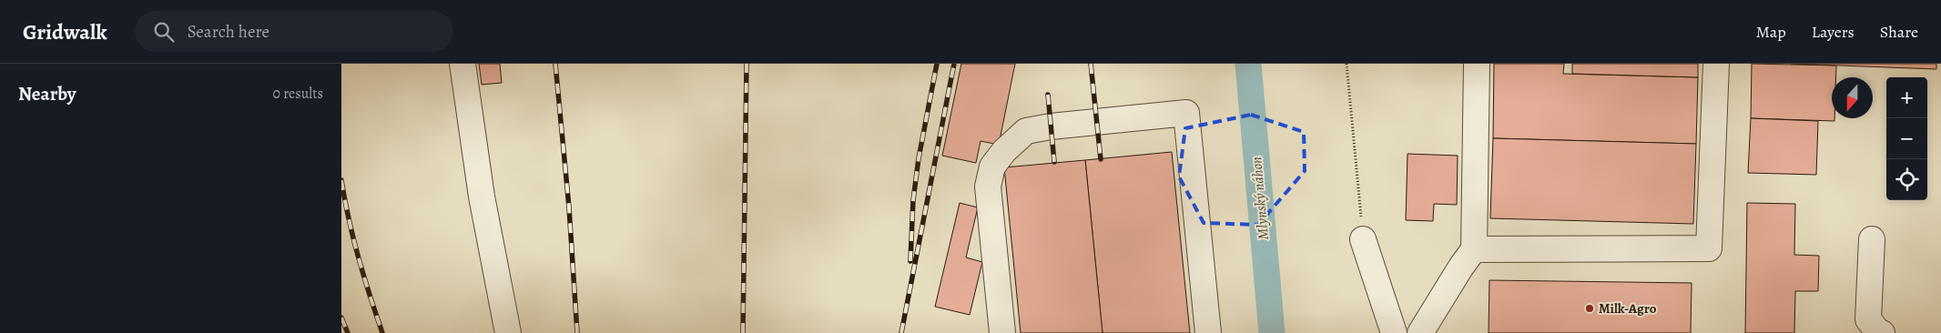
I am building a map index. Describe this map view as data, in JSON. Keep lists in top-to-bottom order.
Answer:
{
  "water": ["Mlynský náhon"],
  "places": ["Milk-Agro"],
  "north": "bottom",
  "page": {
    "header": "Gridwalk",
    "search": "Search here",
    "nav": ["Map", "Layers", "Share"],
    "heading": ["Nearby", "0 results"],
    "map_buttons": ["+", "−"]
  }
}
